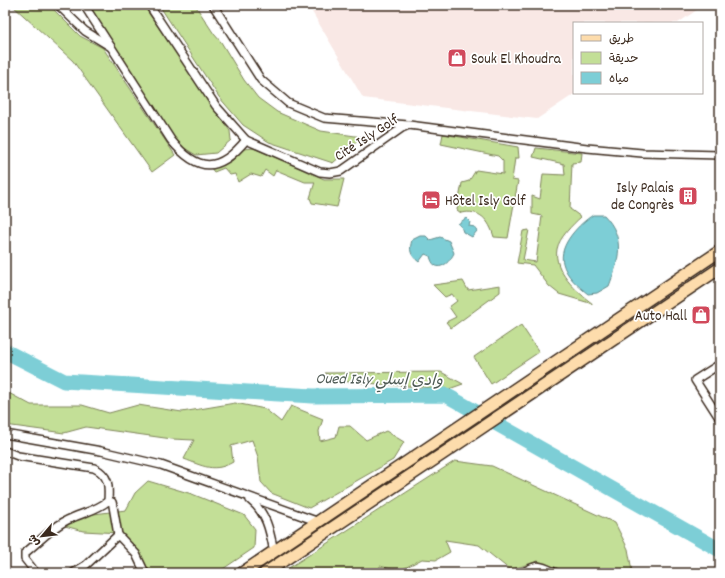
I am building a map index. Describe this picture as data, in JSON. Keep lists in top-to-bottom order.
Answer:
{
  "streets": {
    "street": ["Cité Isly Golf"]
  },
  "water": ["Oued Isly وادي إسلي"],
  "places": {
    "shop": ["Souk El Khoudra", "Auto Hall"],
    "building": ["Isly Palais de Congrès"],
    "hotel": ["Hôtel Isly Golf"]
  },
  "legend": ["طريق", "حديقة", "مياه"],
  "north": "bottom left"
}
